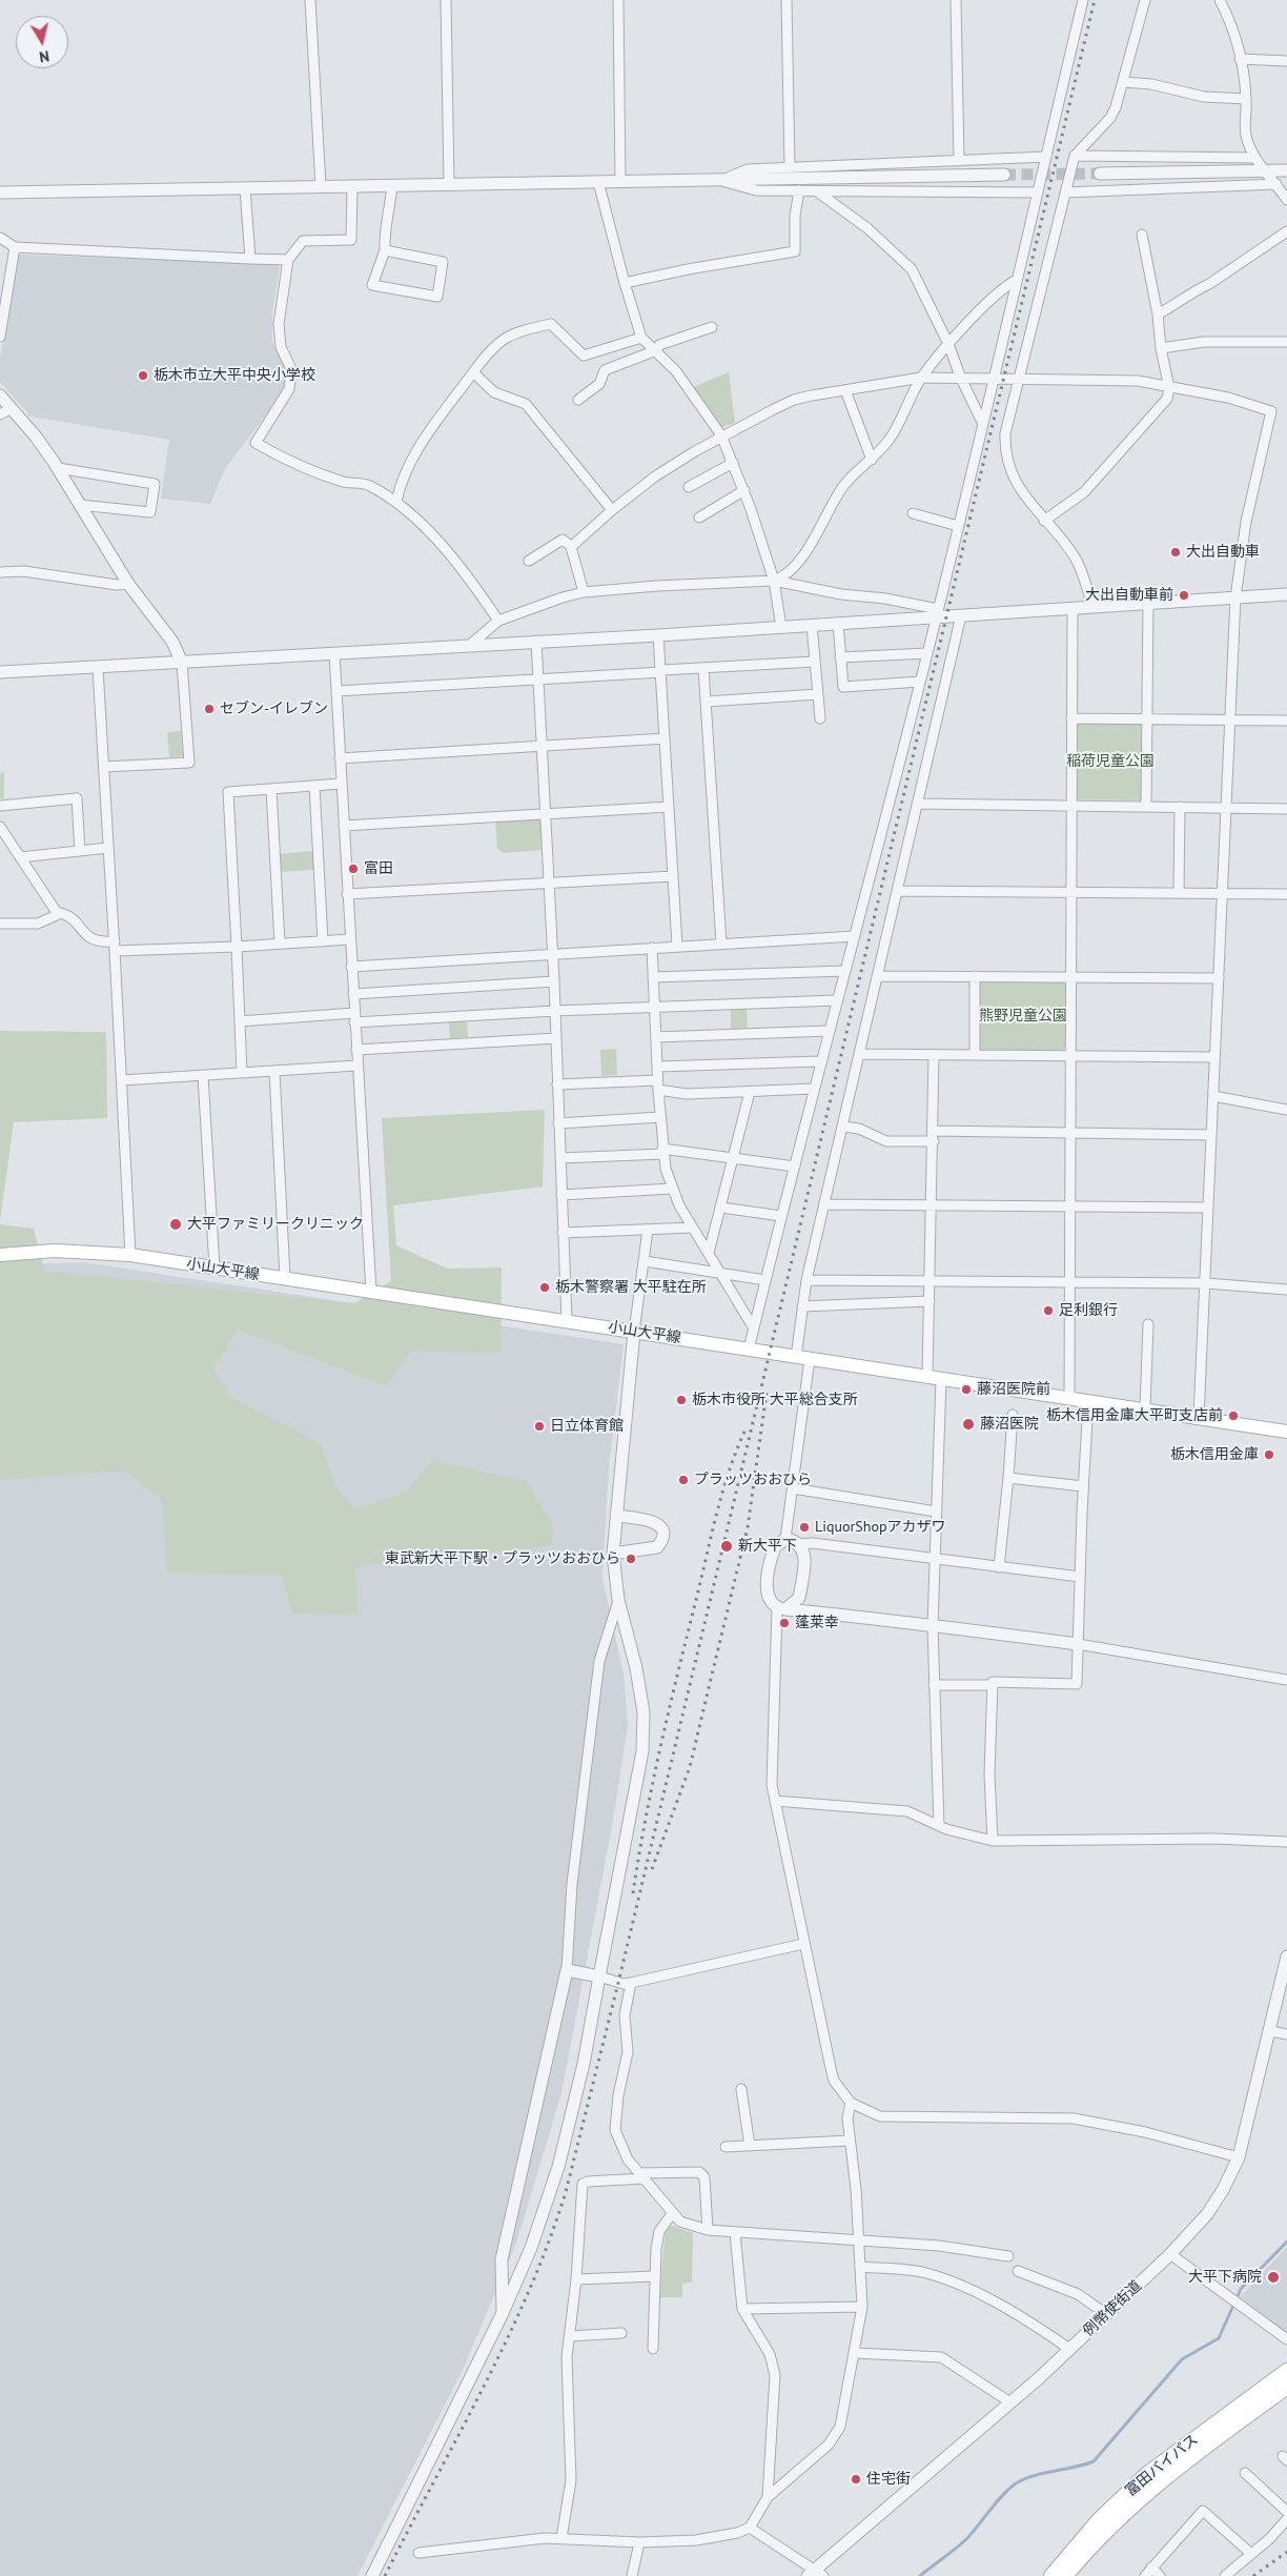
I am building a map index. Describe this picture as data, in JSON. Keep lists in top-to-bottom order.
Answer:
{
  "streets": {
    "main road": ["小山大平線", "富田バイパス"],
    "street": ["例幣使街道"]
  },
  "parks": ["稲荷児童公園", "熊野児童公園"],
  "places": [
    "栃木市立大平中央小学校",
    "大出自動車",
    "大出自動車前",
    "セブン-イレブン",
    "富田",
    "大平ファミリークリニック",
    "栃木警察署 大平駐在所",
    "足利銀行",
    "藤沼医院前",
    "栃木市役所 大平総合支所",
    "栃木信用金庫大平町支店前",
    "藤沼医院",
    "日立体育館",
    "栃木信用金庫",
    "プラッツおおひら",
    "LiquorShopアカザワ",
    "新大平下",
    "東武新大平下駅・プラッツおおひら",
    "蓬莱幸",
    "大平下病院",
    "住宅街"
  ],
  "north": "bottom"
}
